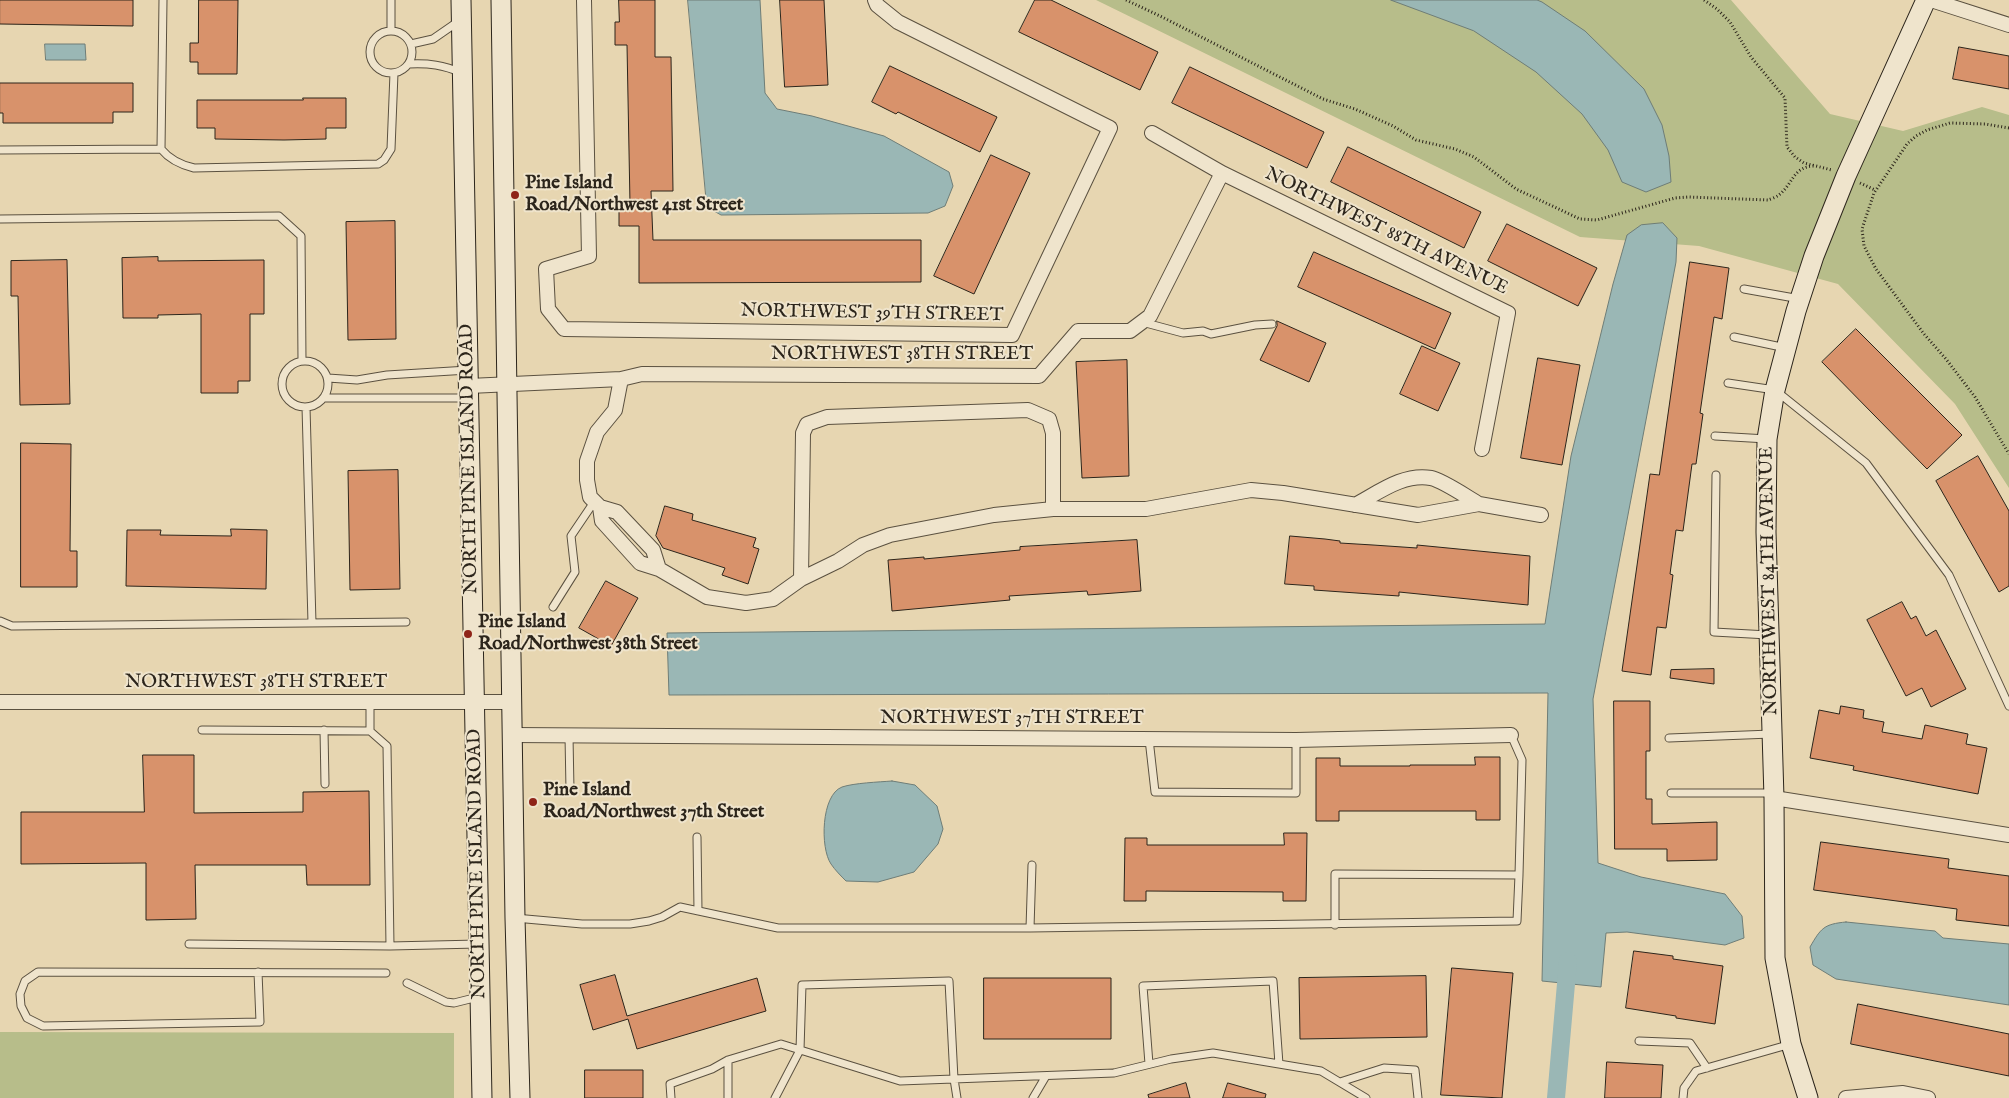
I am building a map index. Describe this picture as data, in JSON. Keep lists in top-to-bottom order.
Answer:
{
  "streets": {
    "main road": ["NORTH PINE ISLAND ROAD", "NORTHWEST 84TH AVENUE"],
    "street": [
      "NORTHWEST 88TH AVENUE",
      "NORTHWEST 39TH STREET",
      "NORTHWEST 38TH STREET",
      "NORTHWEST 37TH STREET"
    ]
  },
  "crossings": [
    ["NORTHWEST 38TH STREET", "NORTH PINE ISLAND ROAD"],
    ["NORTH PINE ISLAND ROAD", "NORTHWEST 37TH STREET"]
  ],
  "places": ["Pine Island Road/Northwest 41st Street", "Pine Island Road/Northwest 38th Street", "Pine Island Road/Northwest 37th Street"]
}
